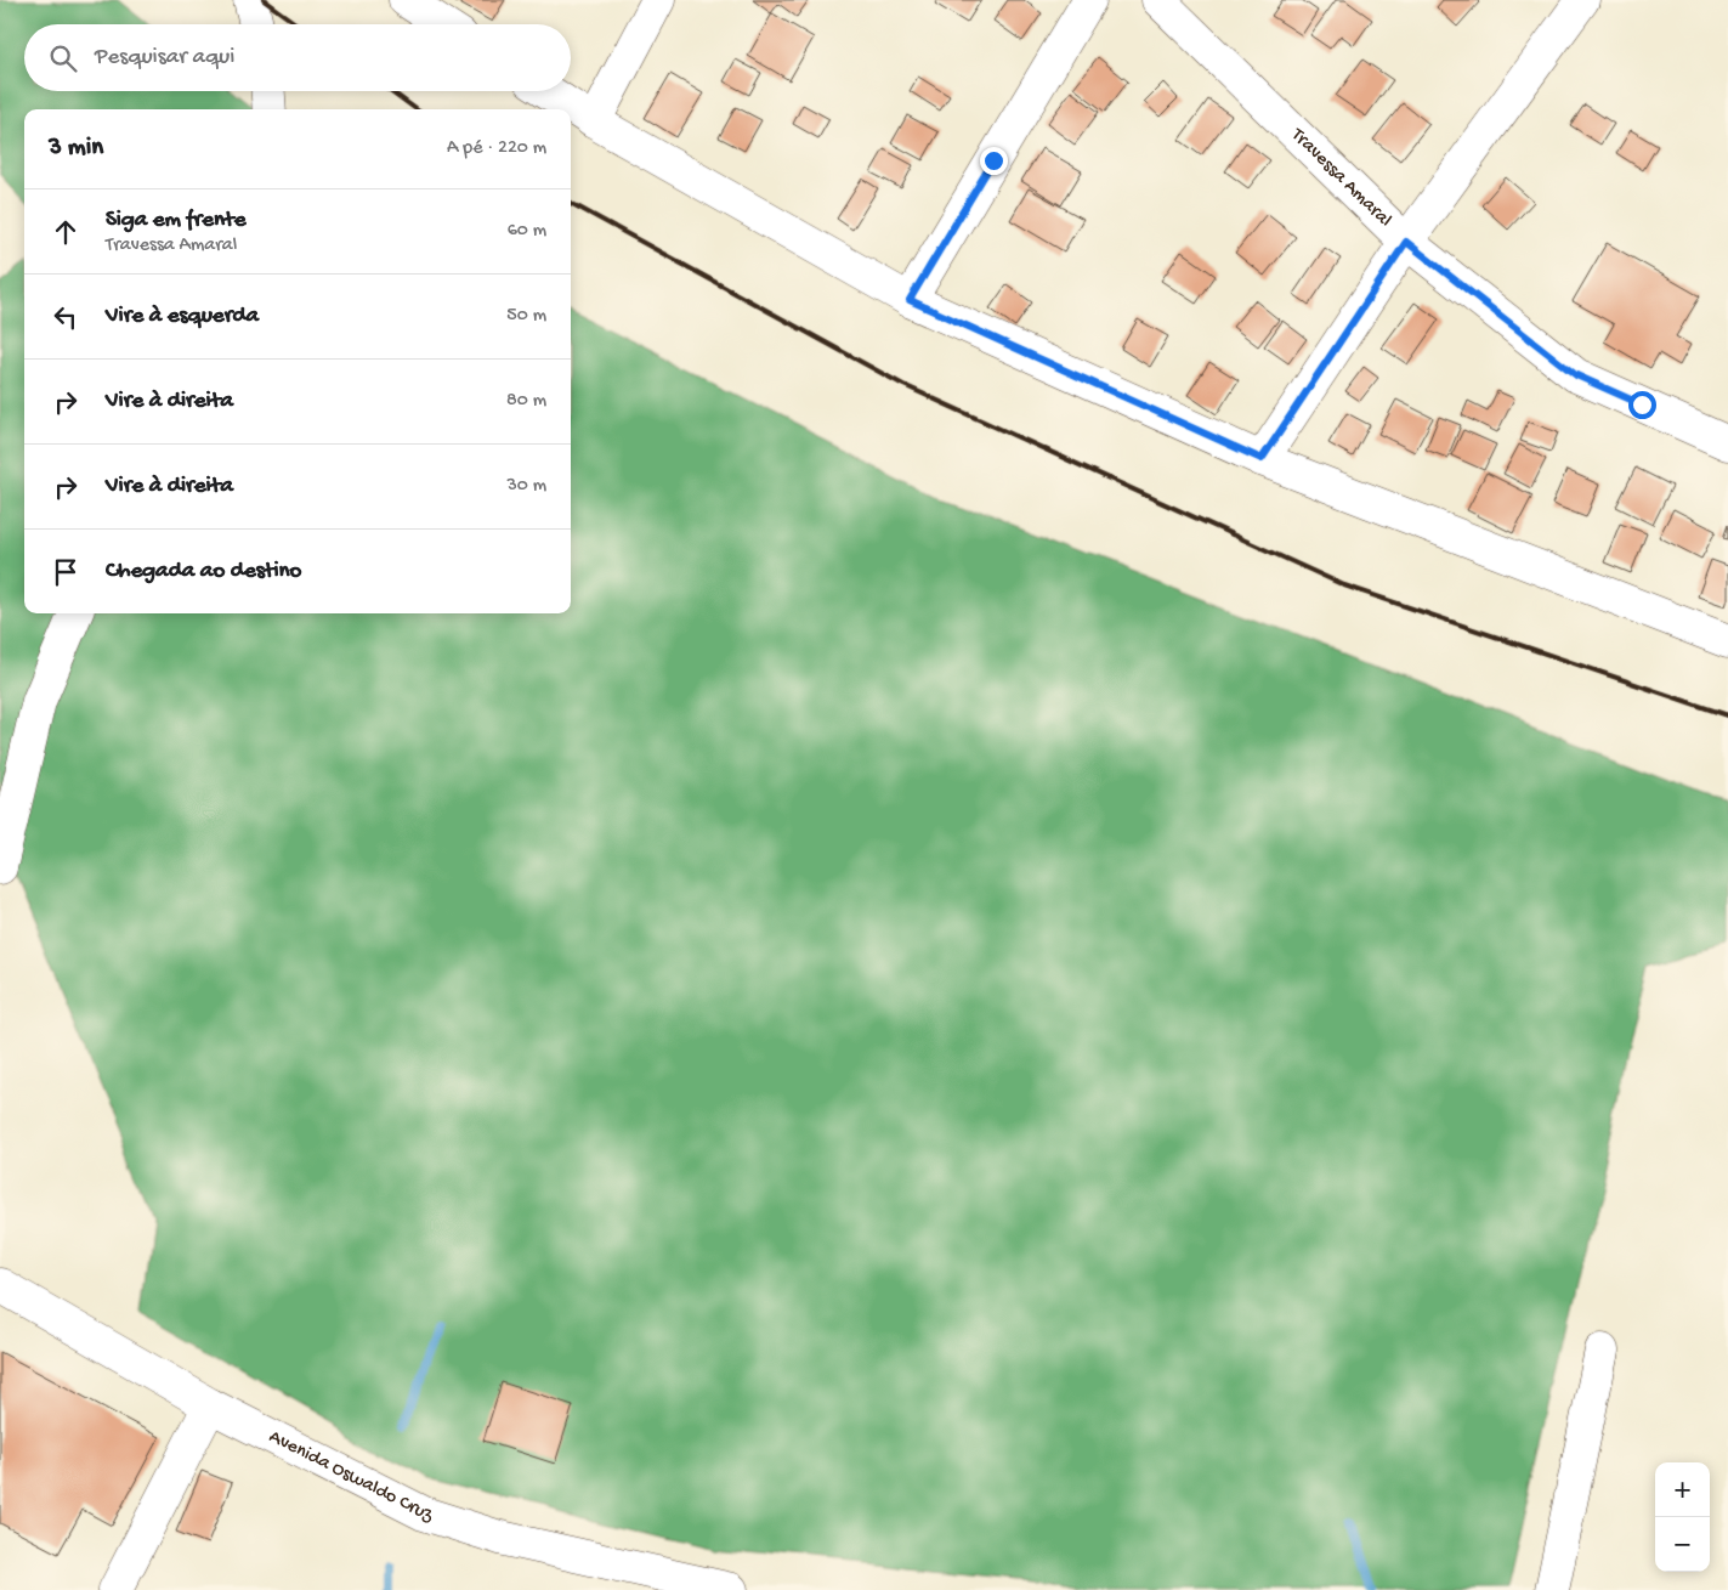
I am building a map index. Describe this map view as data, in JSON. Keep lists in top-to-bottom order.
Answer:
{
  "streets": {
    "street": ["Travessa Amaral", "Avenida Oswaldo Cruz"]
  },
  "page": {
    "search": "Pesquisar aqui",
    "heading": ["3 min", "A pé · 220 m"],
    "list": [
      ["Siga em frente", "Travessa Amaral", "60 m"],
      ["Vire à esquerda", "50 m"],
      ["Vire à direita", "80 m"],
      ["Vire à direita", "30 m"],
      "Chegada ao destino"
    ],
    "map_buttons": ["+", "−"]
  }
}
